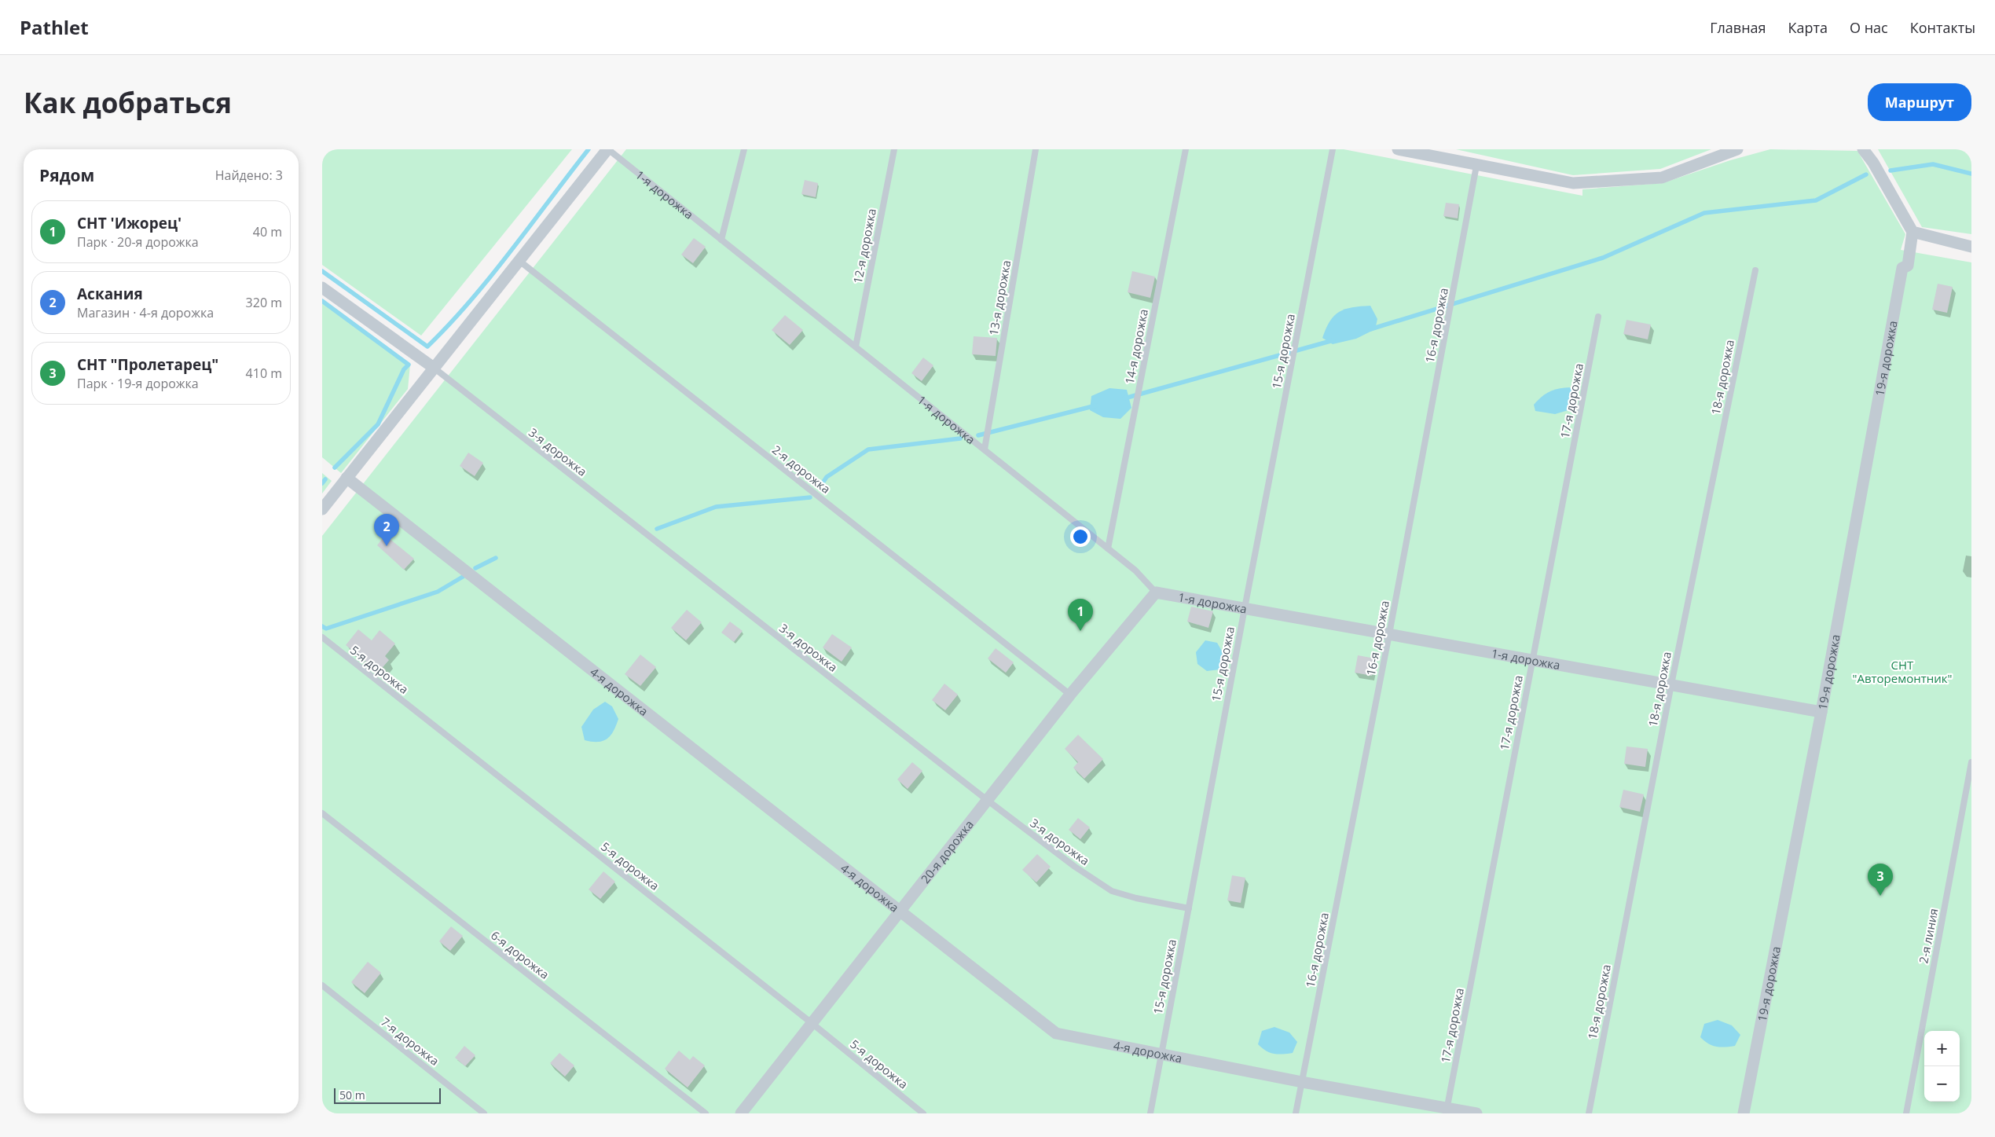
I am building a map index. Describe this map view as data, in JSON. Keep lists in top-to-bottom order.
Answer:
{
  "streets": {
    "street": [
      "1-я дорожка",
      "19-я дорожка",
      "4-я дорожка",
      "20-я дорожка"
    ],
    "lane": [
      "12-я дорожка",
      "13-я дорожка",
      "16-я дорожка",
      "14-я дорожка",
      "15-я дорожка",
      "18-я дорожка",
      "17-я дорожка",
      "3-я дорожка",
      "2-я дорожка",
      "5-я дорожка",
      "2-я линия",
      "6-я дорожка",
      "7-я дорожка"
    ]
  },
  "crossings": [
    ["1-я дорожка", "12-я дорожка"],
    ["1-я дорожка", "13-я дорожка"],
    ["1-я дорожка", "16-я дорожка"],
    ["1-я дорожка", "14-я дорожка"],
    ["1-я дорожка", "15-я дорожка"],
    ["1-я дорожка", "19-я дорожка"],
    ["1-я дорожка", "18-я дорожка"],
    ["1-я дорожка", "17-я дорожка"],
    ["1-я дорожка", "20-я дорожка"],
    ["16-я дорожка", "4-я дорожка"],
    ["15-я дорожка", "3-я дорожка"],
    ["15-я дорожка", "4-я дорожка"],
    ["17-я дорожка", "4-я дорожка"],
    ["3-я дорожка", "20-я дорожка"],
    ["2-я дорожка", "20-я дорожка"],
    ["5-я дорожка", "20-я дорожка"],
    ["4-я дорожка", "20-я дорожка"]
  ],
  "parks": ["СНТ \"Авторемонтник\""],
  "scale_bar": "50 m",
  "page": {
    "header": "Pathlet",
    "nav": [
      "Главная",
      "Карта",
      "О нас",
      "Контакты"
    ],
    "buttons": "Маршрут",
    "title": "Как добраться",
    "heading": ["Рядом", "Найдено: 3"],
    "list": [
      {
        "mark": "1",
        "name": "СНТ 'Ижорец'",
        "note": "Парк · 20-я дорожка",
        "value": "40 m"
      },
      {
        "mark": "2",
        "name": "Аскания",
        "note": "Магазин · 4-я дорожка",
        "value": "320 m"
      },
      {
        "mark": "3",
        "name": "СНТ \"Пролетарец\"",
        "note": "Парк · 19-я дорожка",
        "value": "410 m"
      }
    ],
    "pins": ["2", "1", "3"],
    "map_buttons": ["+", "−"],
    "scale": "50 m"
  }
}
